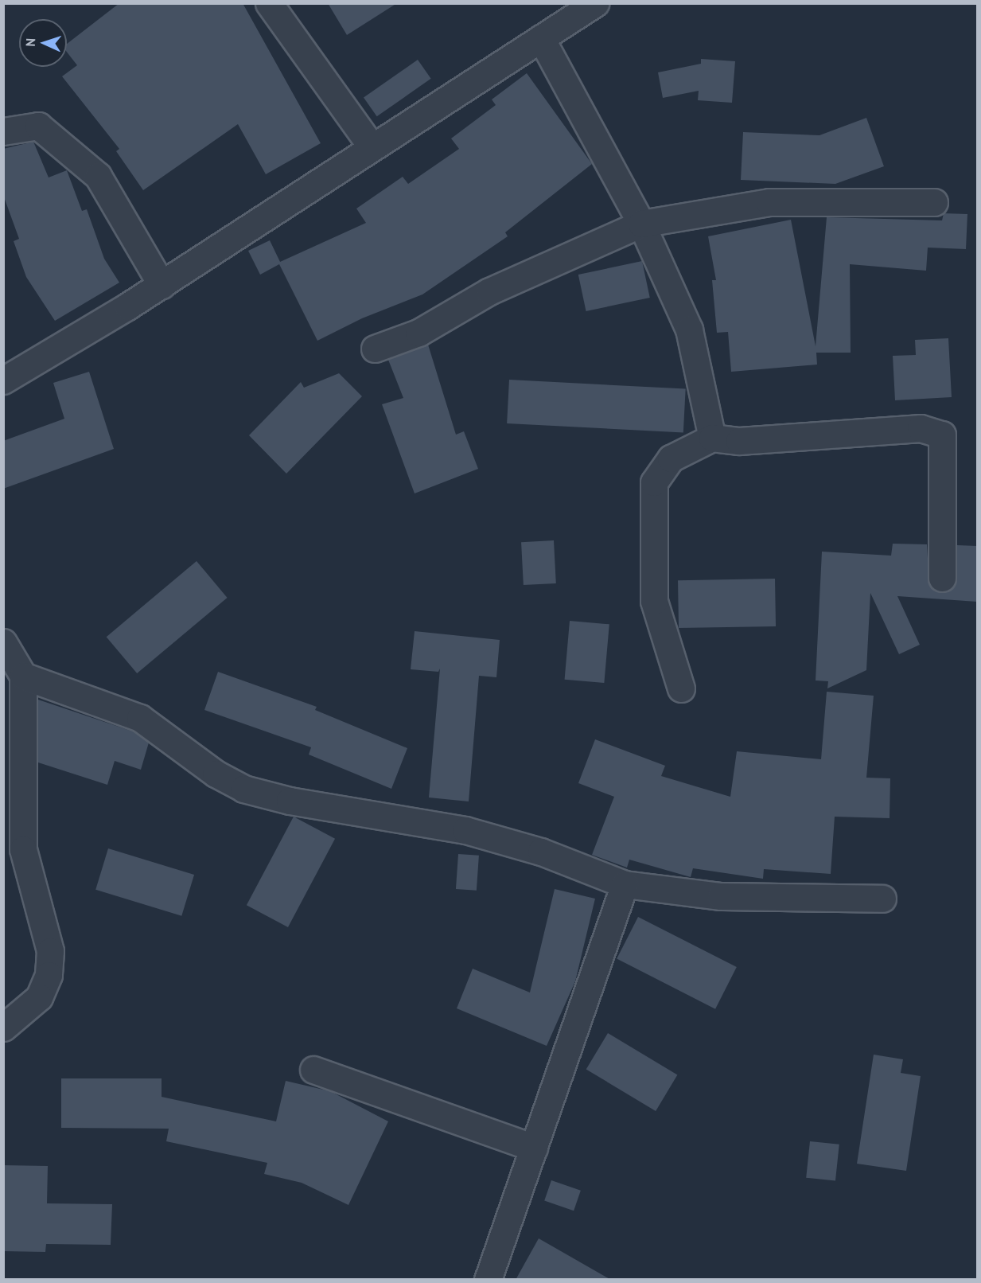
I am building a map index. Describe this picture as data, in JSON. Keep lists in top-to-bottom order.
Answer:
{
  "north": "left"
}
